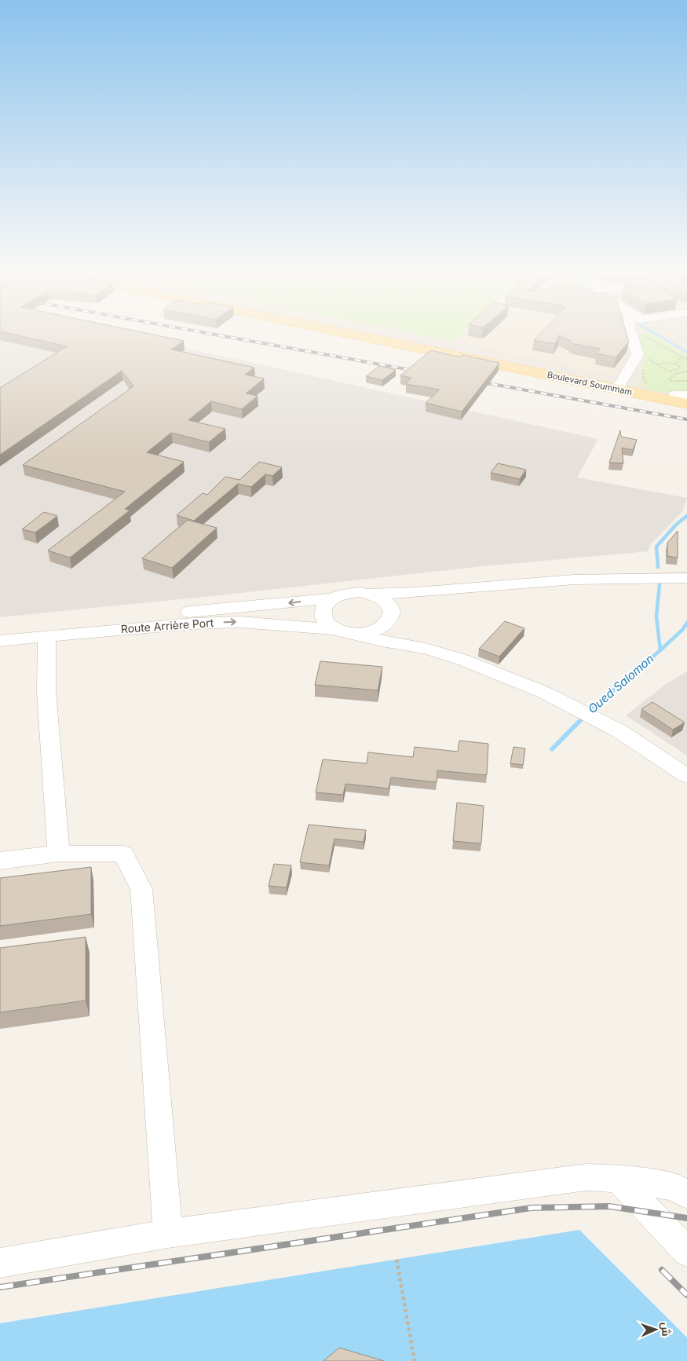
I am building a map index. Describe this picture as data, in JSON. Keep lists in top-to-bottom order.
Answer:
{
  "streets": {
    "main road": ["Boulevard Soummam"],
    "street": ["Route Arrière Port"]
  },
  "water": ["Oued Salomon"],
  "north": "right"
}
